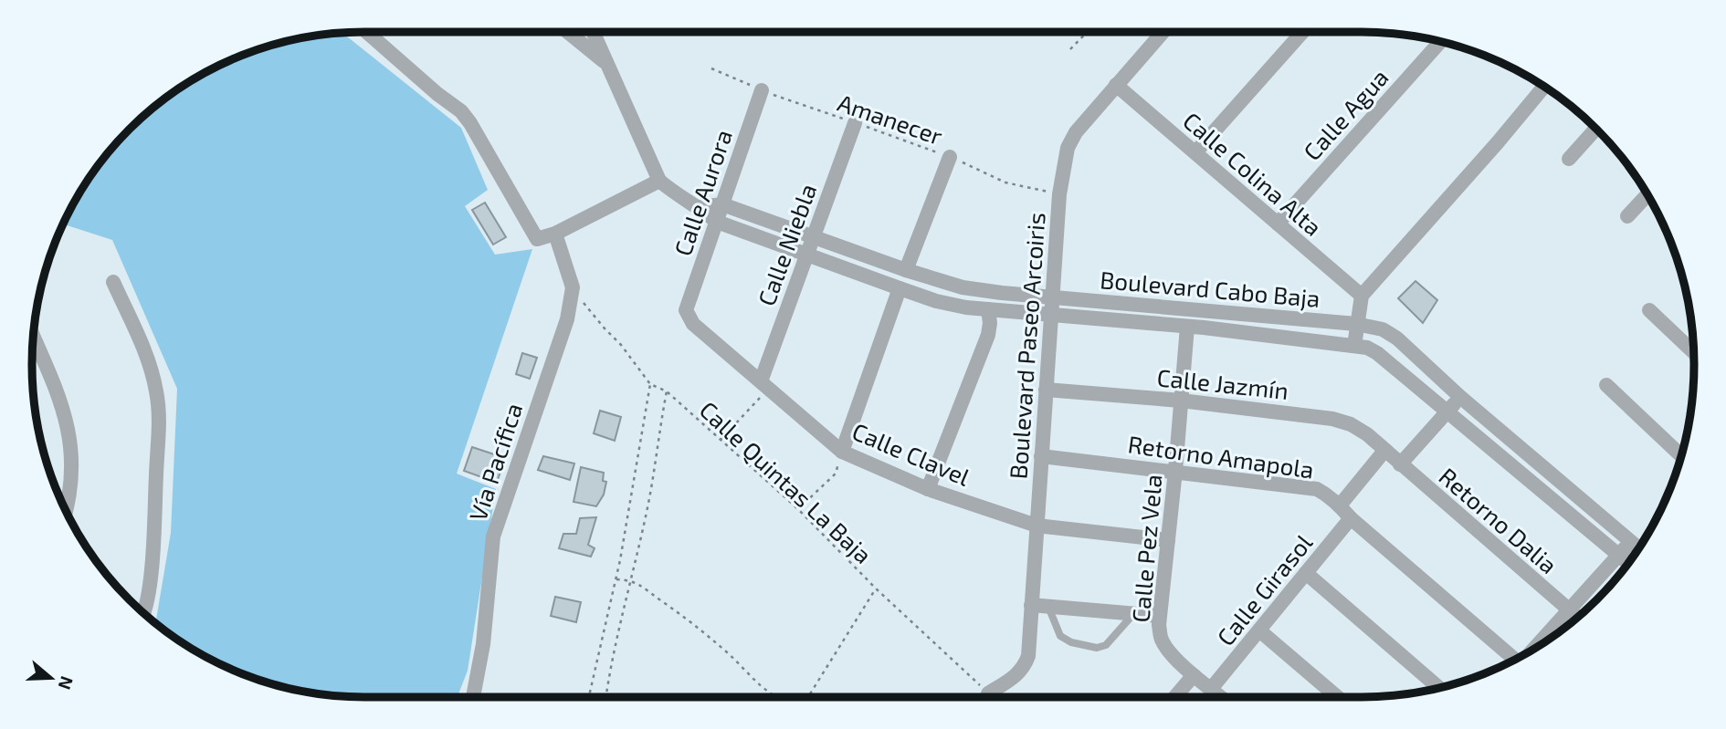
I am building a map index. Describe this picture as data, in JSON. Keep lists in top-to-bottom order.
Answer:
{
  "streets": {
    "street": [
      "Calle Agua",
      "Calle Colina Alta",
      "Calle Aurora",
      "Calle Niebla",
      "Boulevard Cabo Baja",
      "Boulevard Paseo Arcoiris",
      "Calle Jazmín",
      "Calle Clavel",
      "Retorno Amapola",
      "Vía Pacífica",
      "Retorno Dalia",
      "Calle Pez Vela",
      "Calle Girasol"
    ],
    "path": ["Amanecer", "Calle Quintas La Baja"]
  },
  "crossings": [
    ["Calle Agua", "Calle Colina Alta"],
    ["Amanecer", "Calle Aurora"],
    ["Amanecer", "Calle Niebla"],
    ["Amanecer", "Boulevard Paseo Arcoiris"],
    ["Calle Colina Alta", "Boulevard Paseo Arcoiris"],
    ["Calle Aurora", "Boulevard Cabo Baja"],
    ["Calle Aurora", "Calle Clavel"],
    ["Calle Niebla", "Boulevard Cabo Baja"],
    ["Calle Niebla", "Calle Clavel"],
    ["Boulevard Cabo Baja", "Boulevard Paseo Arcoiris"],
    ["Boulevard Cabo Baja", "Calle Pez Vela"],
    ["Boulevard Paseo Arcoiris", "Calle Jazmín"],
    ["Boulevard Paseo Arcoiris", "Calle Clavel"],
    ["Boulevard Paseo Arcoiris", "Retorno Amapola"],
    ["Boulevard Paseo Arcoiris", "Calle Quintas La Baja"],
    ["Calle Jazmín", "Retorno Dalia"],
    ["Calle Jazmín", "Calle Pez Vela"],
    ["Calle Clavel", "Calle Pez Vela"],
    ["Retorno Amapola", "Calle Pez Vela"],
    ["Retorno Amapola", "Calle Girasol"],
    ["Calle Pez Vela", "Calle Girasol"]
  ],
  "north": "right"
}
